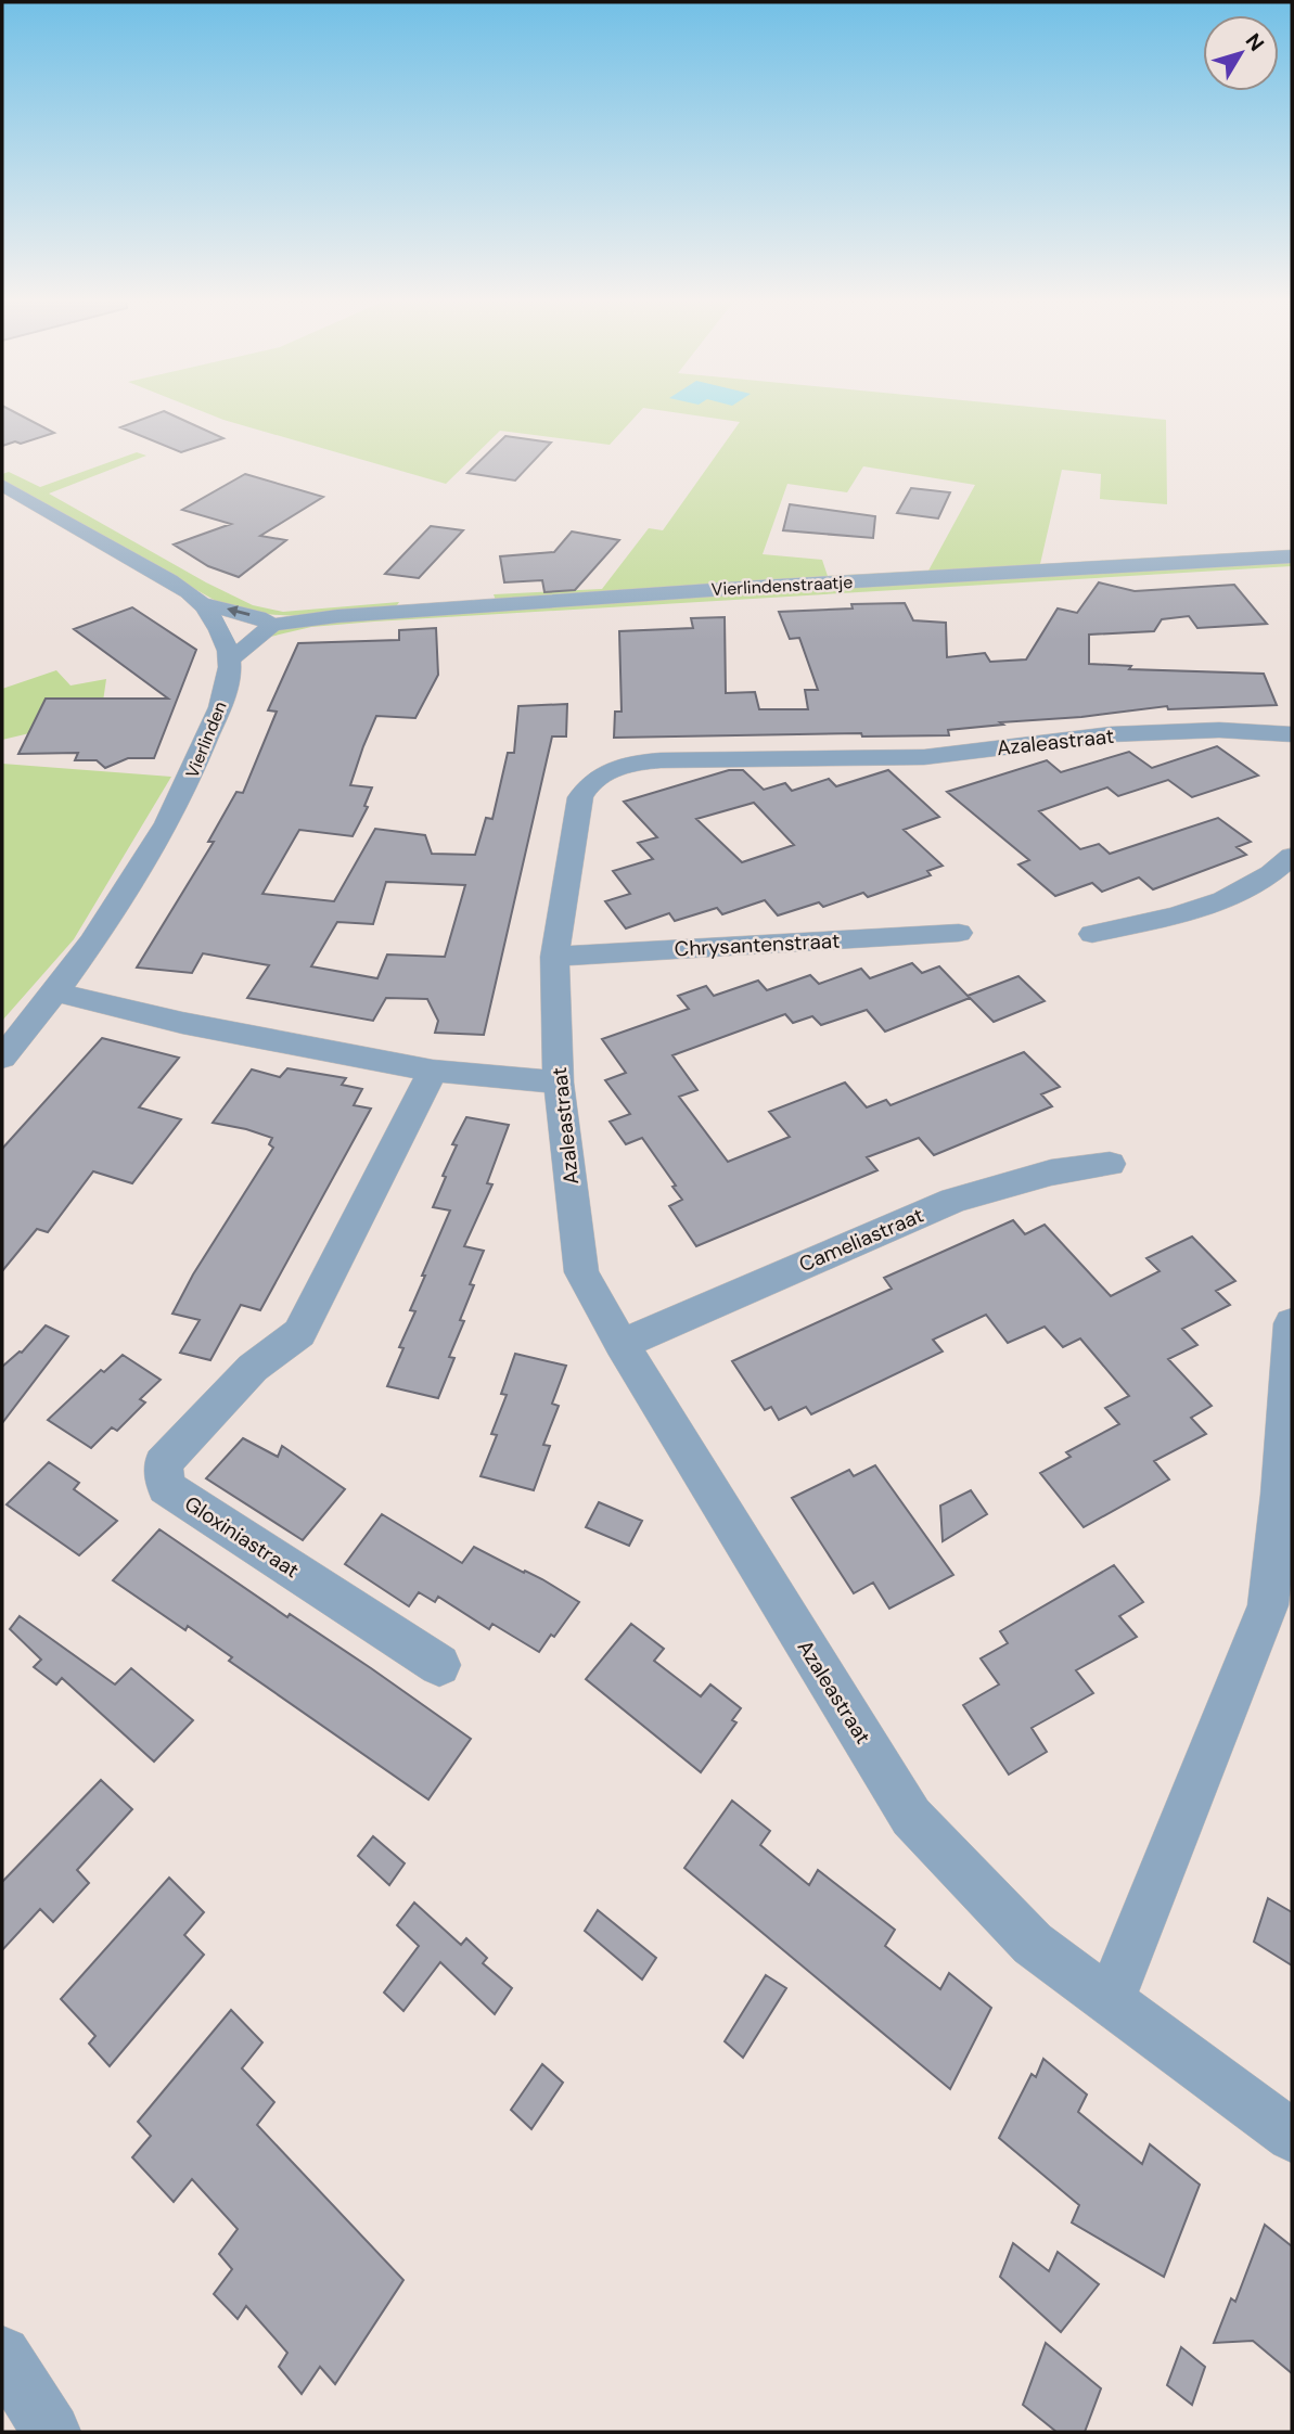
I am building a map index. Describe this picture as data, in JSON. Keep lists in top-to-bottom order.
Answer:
{
  "streets": {
    "street": [
      "Vierlindenstraatje",
      "Vierlinden",
      "Azaleastraat",
      "Chrysantenstraat",
      "Cameliastraat",
      "Gloxiniastraat"
    ]
  },
  "crossings": [
    ["Azaleastraat", "Chrysantenstraat"],
    ["Azaleastraat", "Cameliastraat"]
  ],
  "north": "top right"
}
